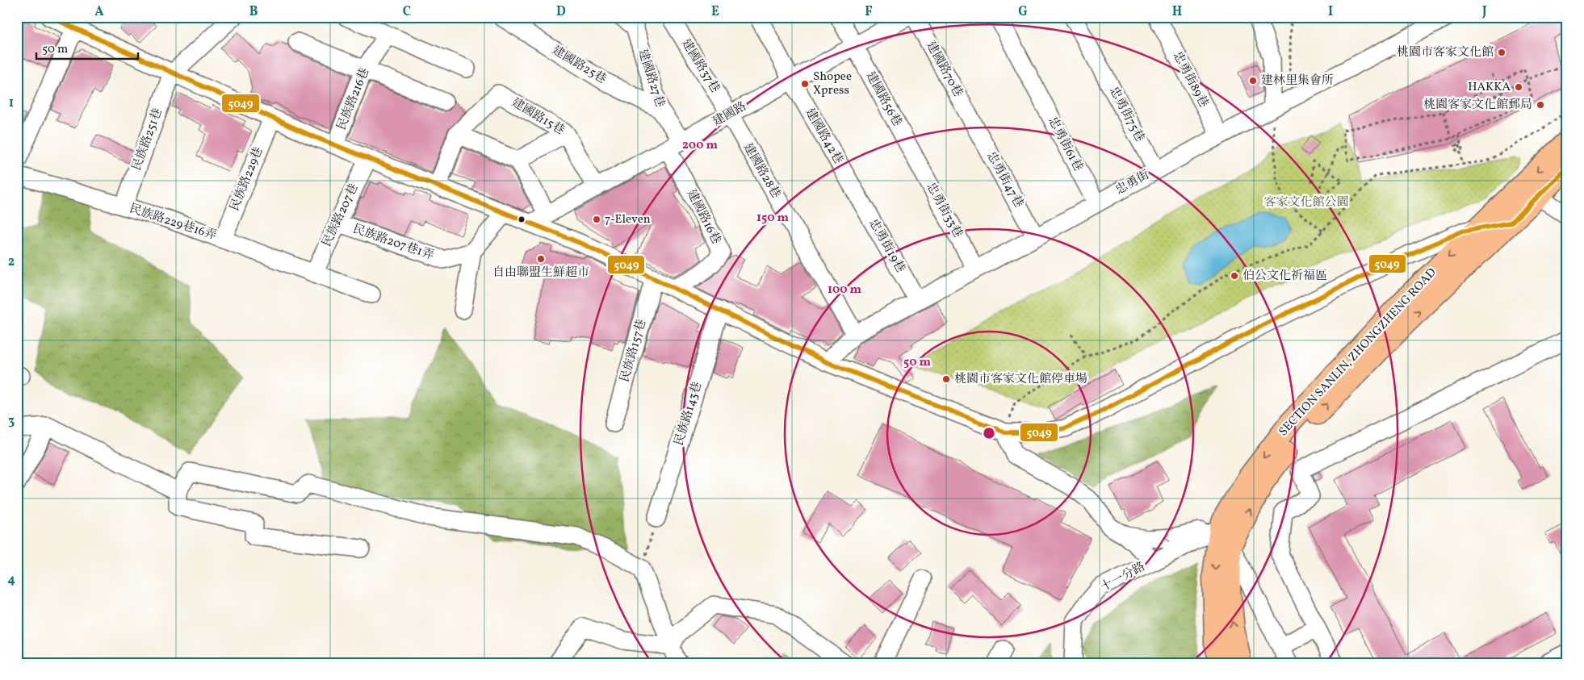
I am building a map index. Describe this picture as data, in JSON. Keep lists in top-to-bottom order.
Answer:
{
  "streets": {
    "main road": ["SECTION SANLIN, ZHONGZHENG ROAD"],
    "street": [
      "建國路25巷",
      "建國路37巷",
      "建國路70巷",
      "建國路27巷",
      "忠勇街89巷",
      "民族路216巷",
      "建國路56巷",
      "建國路",
      "忠勇街75巷",
      "建國路15巷",
      "建國路42巷",
      "民族路251巷",
      "忠勇街61巷",
      "建國路28巷",
      "民族路229巷",
      "忠勇街47巷",
      "忠勇街",
      "忠勇街33巷",
      "民族路207巷",
      "建國路16巷",
      "民族路229巷16弄",
      "民族路207巷1弄",
      "忠勇街19巷",
      "民族路157巷",
      "民族路143巷",
      "十一分路"
    ]
  },
  "crossings": [
    ["建國路25巷", "建國路27巷"],
    ["建國路37巷", "建國路"],
    ["建國路37巷", "建國路28巷"],
    ["建國路70巷", "忠勇街47巷"],
    ["建國路27巷", "建國路"],
    ["建國路27巷", "建國路16巷"],
    ["忠勇街89巷", "忠勇街"],
    ["建國路56巷", "建國路"],
    ["建國路56巷", "忠勇街33巷"],
    ["建國路", "建國路15巷"],
    ["建國路", "建國路42巷"],
    ["建國路", "建國路28巷"],
    ["建國路", "建國路16巷"],
    ["忠勇街75巷", "忠勇街"],
    ["建國路42巷", "忠勇街19巷"],
    ["民族路251巷", "民族路229巷16弄"],
    ["忠勇街61巷", "忠勇街"],
    ["建國路28巷", "忠勇街"],
    ["民族路229巷", "民族路229巷16弄"],
    ["忠勇街47巷", "忠勇街"],
    ["忠勇街", "忠勇街33巷"],
    ["忠勇街", "忠勇街19巷"],
    ["民族路207巷", "民族路229巷16弄"],
    ["民族路207巷", "民族路207巷1弄"],
    ["SECTION SANLIN, ZHONGZHENG ROAD", "十一分路"]
  ],
  "parks": ["客家文化館公園"],
  "places": [
    "桃園市客家文化館",
    "建林里集會所",
    "Shopee Xpress",
    "HAKKA",
    "桃園客家文化館郵局",
    "7-Eleven",
    "自由聯盟生鮮超市",
    "伯公文化祈福區",
    "桃園市客家文化館停車場"
  ],
  "lines": ["transit line 5049"],
  "scale_bar": "50 m",
  "grid": {
    "columns": [
      "A",
      "B",
      "C",
      "D",
      "E",
      "F",
      "G",
      "H",
      "I",
      "J"
    ],
    "rows": [
      "1",
      "2",
      "3",
      "4"
    ]
  },
  "rings": [
    "200 m",
    "150 m",
    "100 m",
    "50 m"
  ]
}
